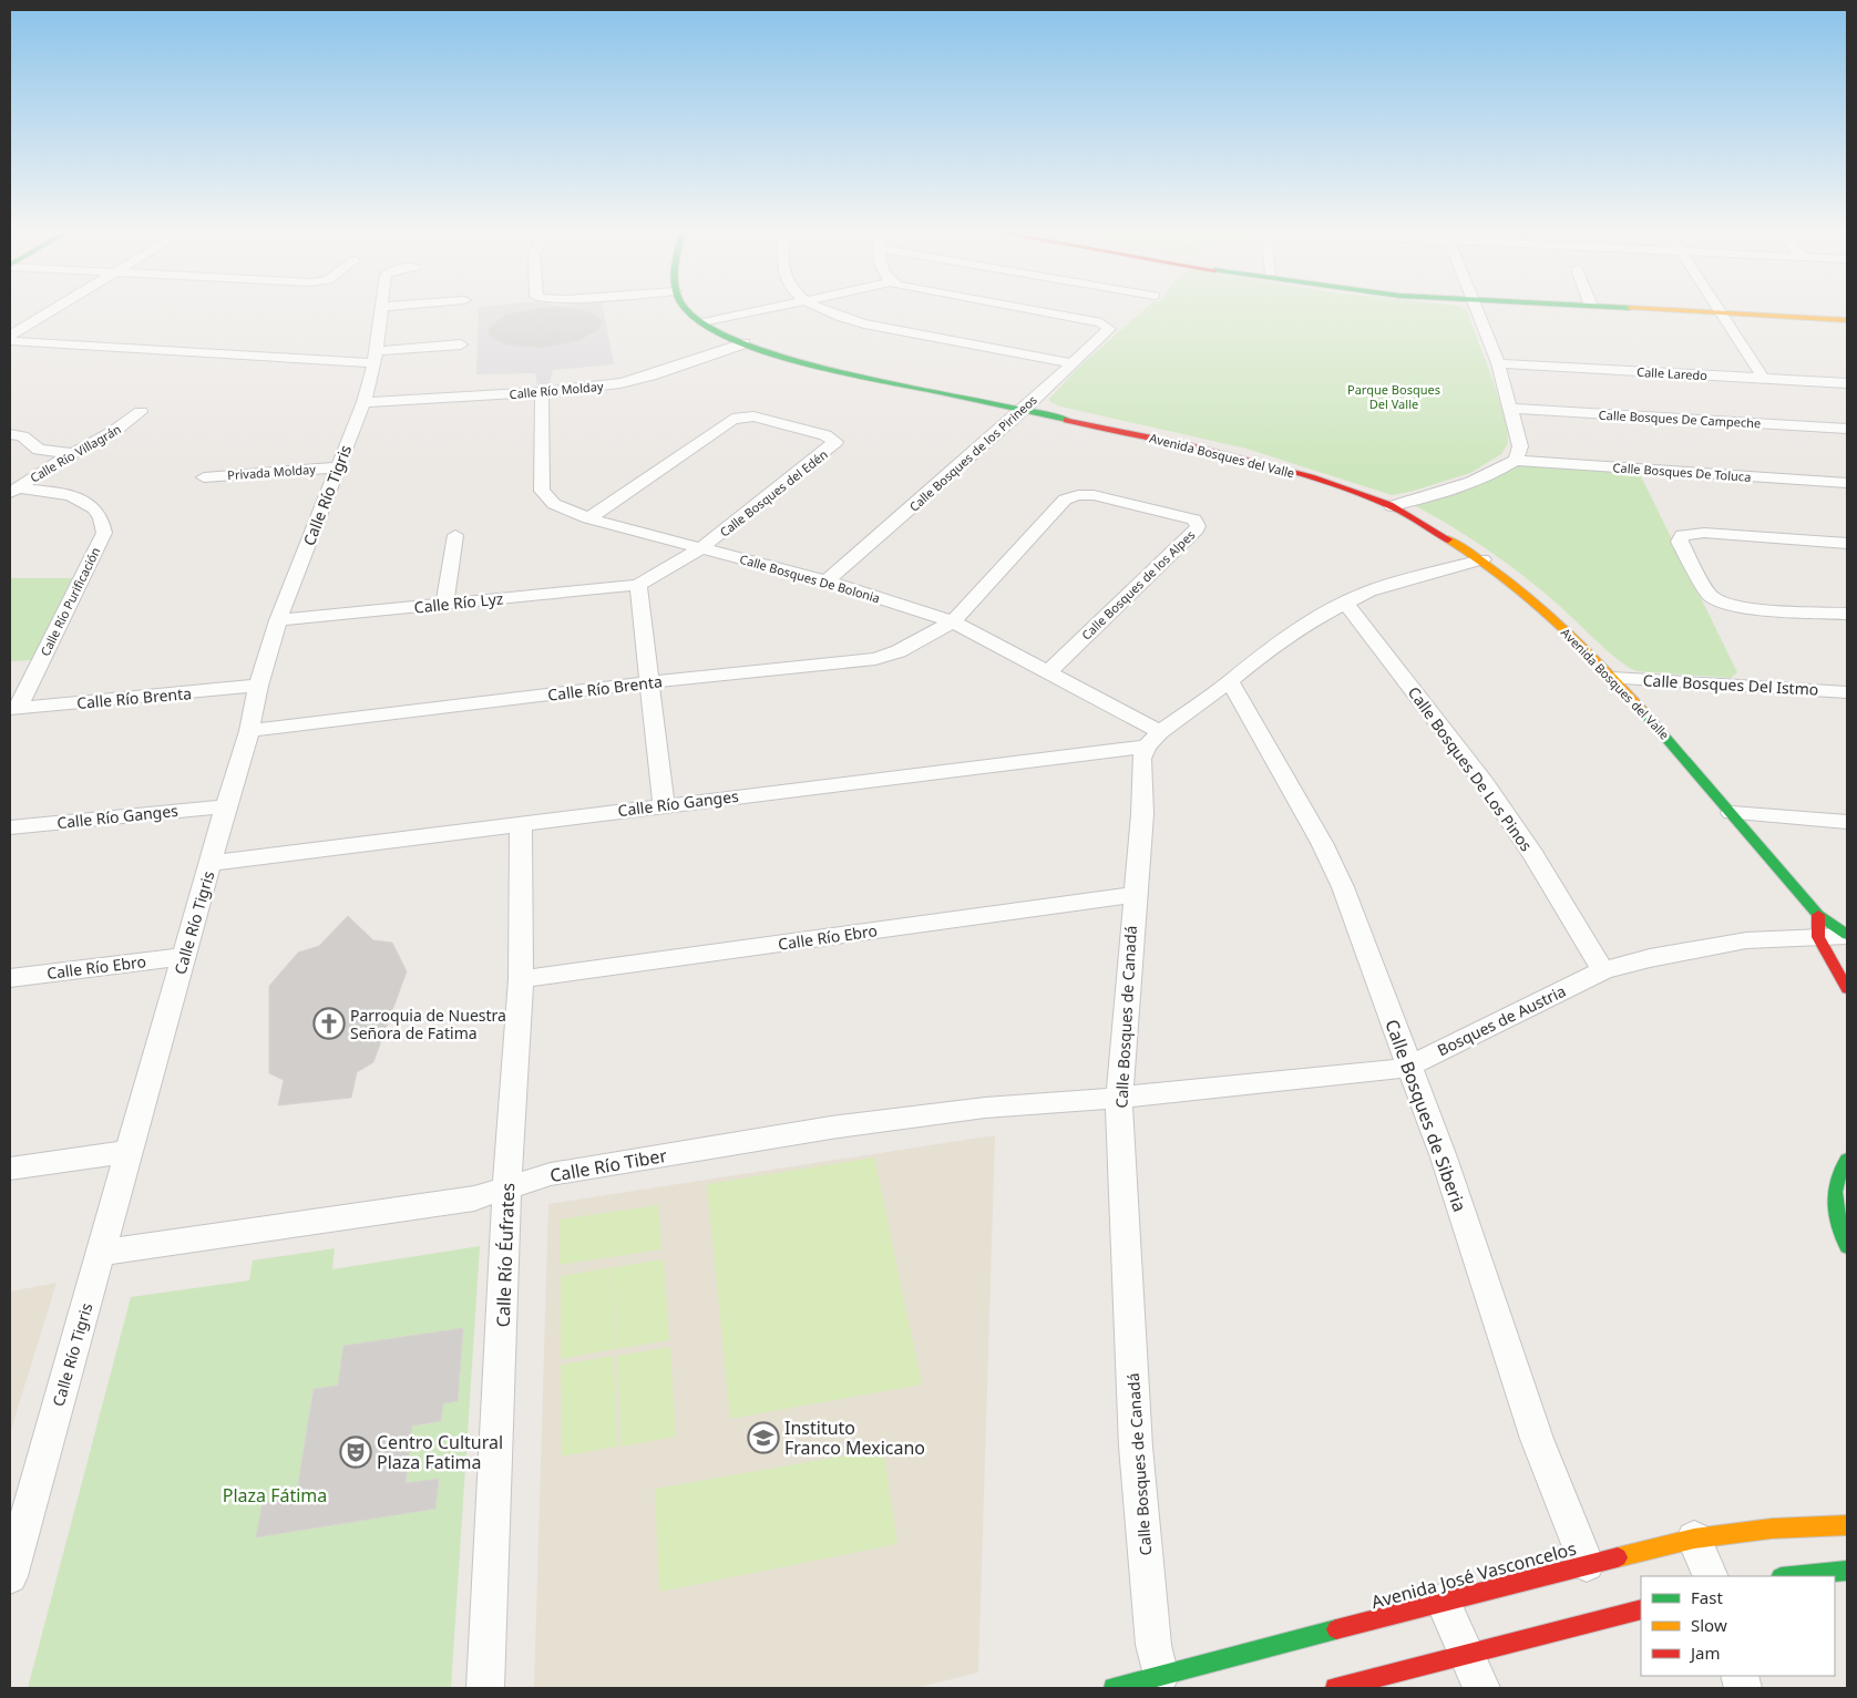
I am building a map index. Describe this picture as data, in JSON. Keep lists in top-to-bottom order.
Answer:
{
  "streets": {
    "main road": ["Avenida Bosques del Valle", "Avenida José Vasconcelos"],
    "street": [
      "Calle Laredo",
      "Calle Río Molday",
      "Calle Bosques De Campeche",
      "Calle Río Villagrán",
      "Calle Bosques de los Pirineos",
      "Privada Molday",
      "Calle Bosques De Toluca",
      "Calle Bosques del Edén",
      "Calle Río Tigris",
      "Calle Bosques De Bolonia",
      "Calle Bosques de los Alpes",
      "Calle Río Purificación",
      "Calle Río Lyz",
      "Calle Bosques Del Istmo",
      "Calle Río Brenta",
      "Calle Bosques De Los Pinos",
      "Calle Río Ganges",
      "Calle Río Ebro",
      "Calle Bosques de Canadá",
      "Bosques de Austria",
      "Calle Bosques de Siberia",
      "Calle Río Tiber",
      "Calle Río Éufrates"
    ]
  },
  "crossings": [
    ["Calle Río Molday", "Avenida Bosques del Valle"],
    ["Calle Río Molday", "Calle Río Tigris"],
    ["Calle Río Molday", "Calle Bosques De Bolonia"],
    ["Calle Río Villagrán", "Calle Río Purificación"],
    ["Calle Bosques de los Pirineos", "Avenida Bosques del Valle"],
    ["Calle Bosques de los Pirineos", "Calle Bosques De Bolonia"],
    ["Avenida Bosques del Valle", "Calle Bosques Del Istmo"],
    ["Avenida Bosques del Valle", "Bosques de Austria"],
    ["Privada Molday", "Calle Río Tigris"],
    ["Calle Bosques del Edén", "Calle Bosques De Bolonia"],
    ["Calle Bosques del Edén", "Calle Río Lyz"],
    ["Calle Río Tigris", "Calle Río Lyz"],
    ["Calle Río Tigris", "Calle Río Brenta"],
    ["Calle Río Tigris", "Calle Río Ganges"],
    ["Calle Río Tigris", "Calle Río Ebro"],
    ["Calle Río Tigris", "Calle Río Tiber"],
    ["Calle Bosques De Bolonia", "Calle Bosques de los Alpes"],
    ["Calle Bosques De Bolonia", "Calle Río Brenta"],
    ["Calle Bosques De Bolonia", "Calle Río Ganges"],
    ["Calle Bosques De Bolonia", "Calle Bosques de Canadá"],
    ["Calle Bosques de los Alpes", "Calle Río Brenta"],
    ["Calle Río Purificación", "Calle Río Brenta"],
    ["Calle Bosques De Los Pinos", "Bosques de Austria"],
    ["Calle Río Ganges", "Calle Bosques de Canadá"],
    ["Calle Río Ganges", "Calle Río Éufrates"],
    ["Calle Río Ebro", "Calle Bosques de Canadá"],
    ["Calle Río Ebro", "Calle Río Éufrates"],
    ["Calle Bosques de Canadá", "Bosques de Austria"],
    ["Calle Bosques de Canadá", "Calle Río Tiber"],
    ["Calle Bosques de Canadá", "Avenida José Vasconcelos"],
    ["Bosques de Austria", "Calle Bosques de Siberia"],
    ["Bosques de Austria", "Calle Río Tiber"],
    ["Calle Bosques de Siberia", "Avenida José Vasconcelos"],
    ["Calle Río Tiber", "Calle Río Éufrates"]
  ],
  "parks": ["Parque Bosques Del Valle", "Plaza Fátima"],
  "places": {
    "church": ["Parroquia de Nuestra Señora de Fatima"],
    "school or university": ["Instituto Franco Mexicano"],
    "theatre": ["Centro Cultural Plaza Fatima"]
  },
  "legend": ["Fast", "Slow", "Jam"]
}
